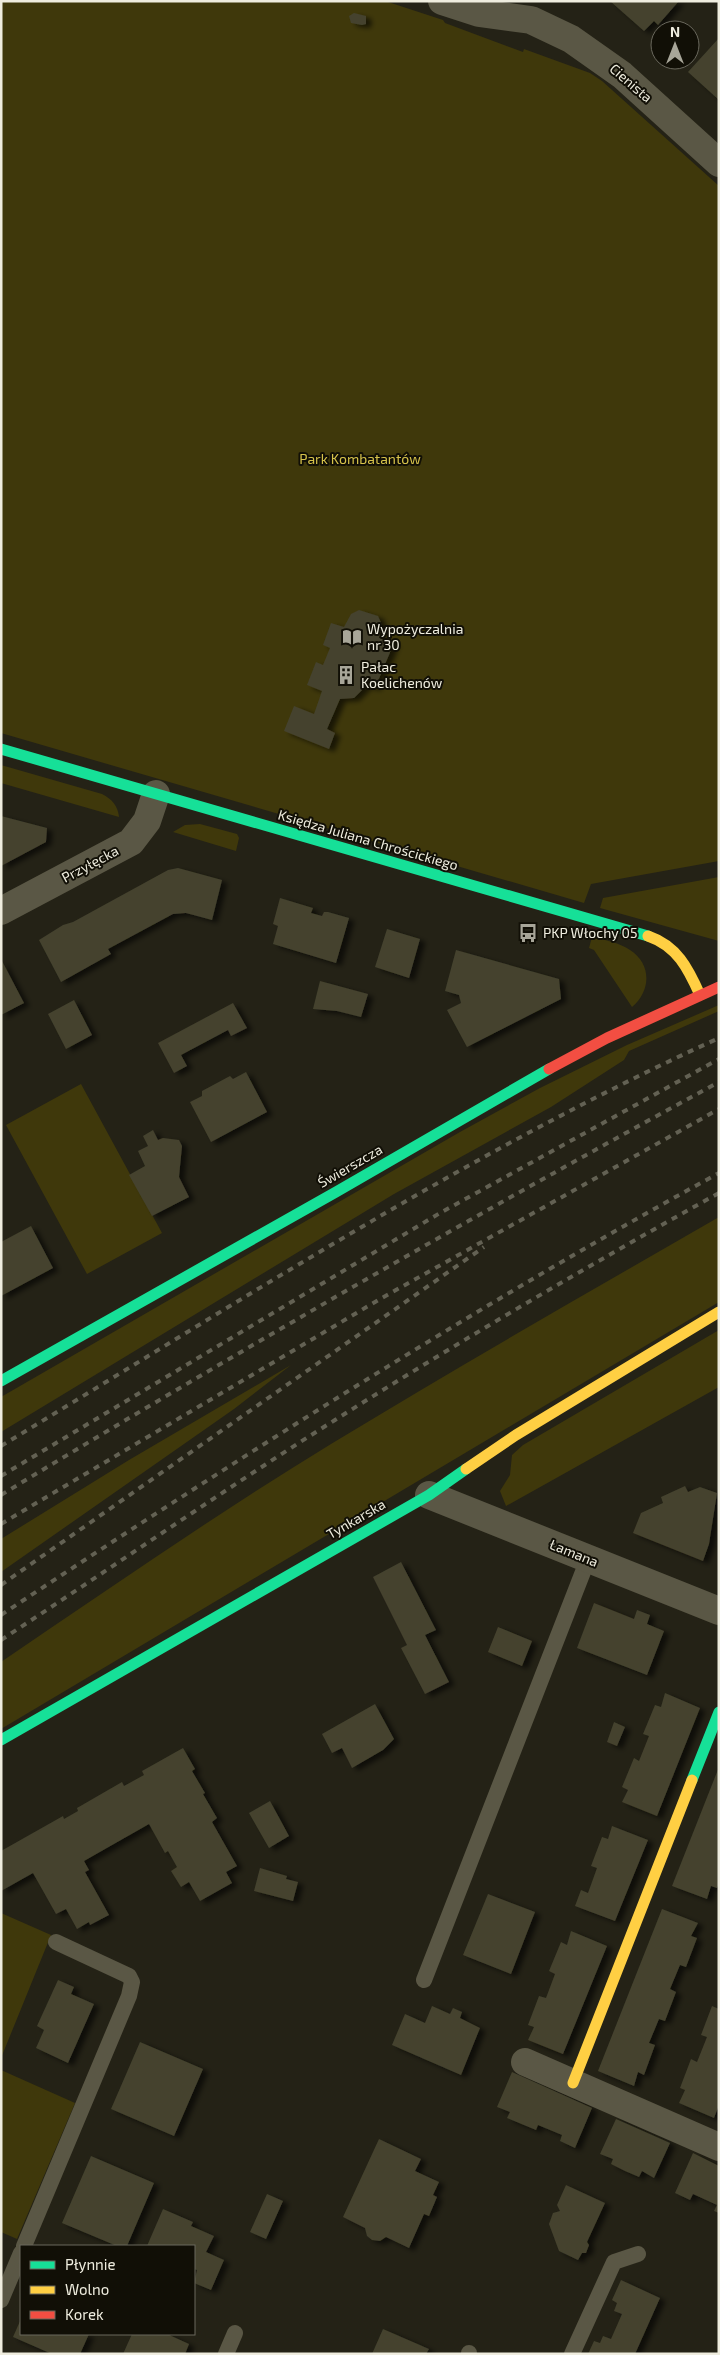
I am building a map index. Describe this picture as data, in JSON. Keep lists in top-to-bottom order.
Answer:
{
  "streets": {
    "street": [
      "Cienista",
      "Księdza Juliana Chrościckiego",
      "Przyłęcka",
      "Świerszcza",
      "Tynkarska",
      "Łamana"
    ]
  },
  "crossings": [
    ["Księdza Juliana Chrościckiego", "Przyłęcka"],
    ["Księdza Juliana Chrościckiego", "Świerszcza"],
    ["Tynkarska", "Łamana"]
  ],
  "parks": ["Park Kombatantów"],
  "places": {
    "library": ["Wypożyczalnia nr 30"],
    "building": ["Pałac Koelichenów"],
    "bus stop": ["PKP Włochy 05"]
  },
  "legend": ["Płynnie", "Wolno", "Korek"],
  "north": "top"
}
